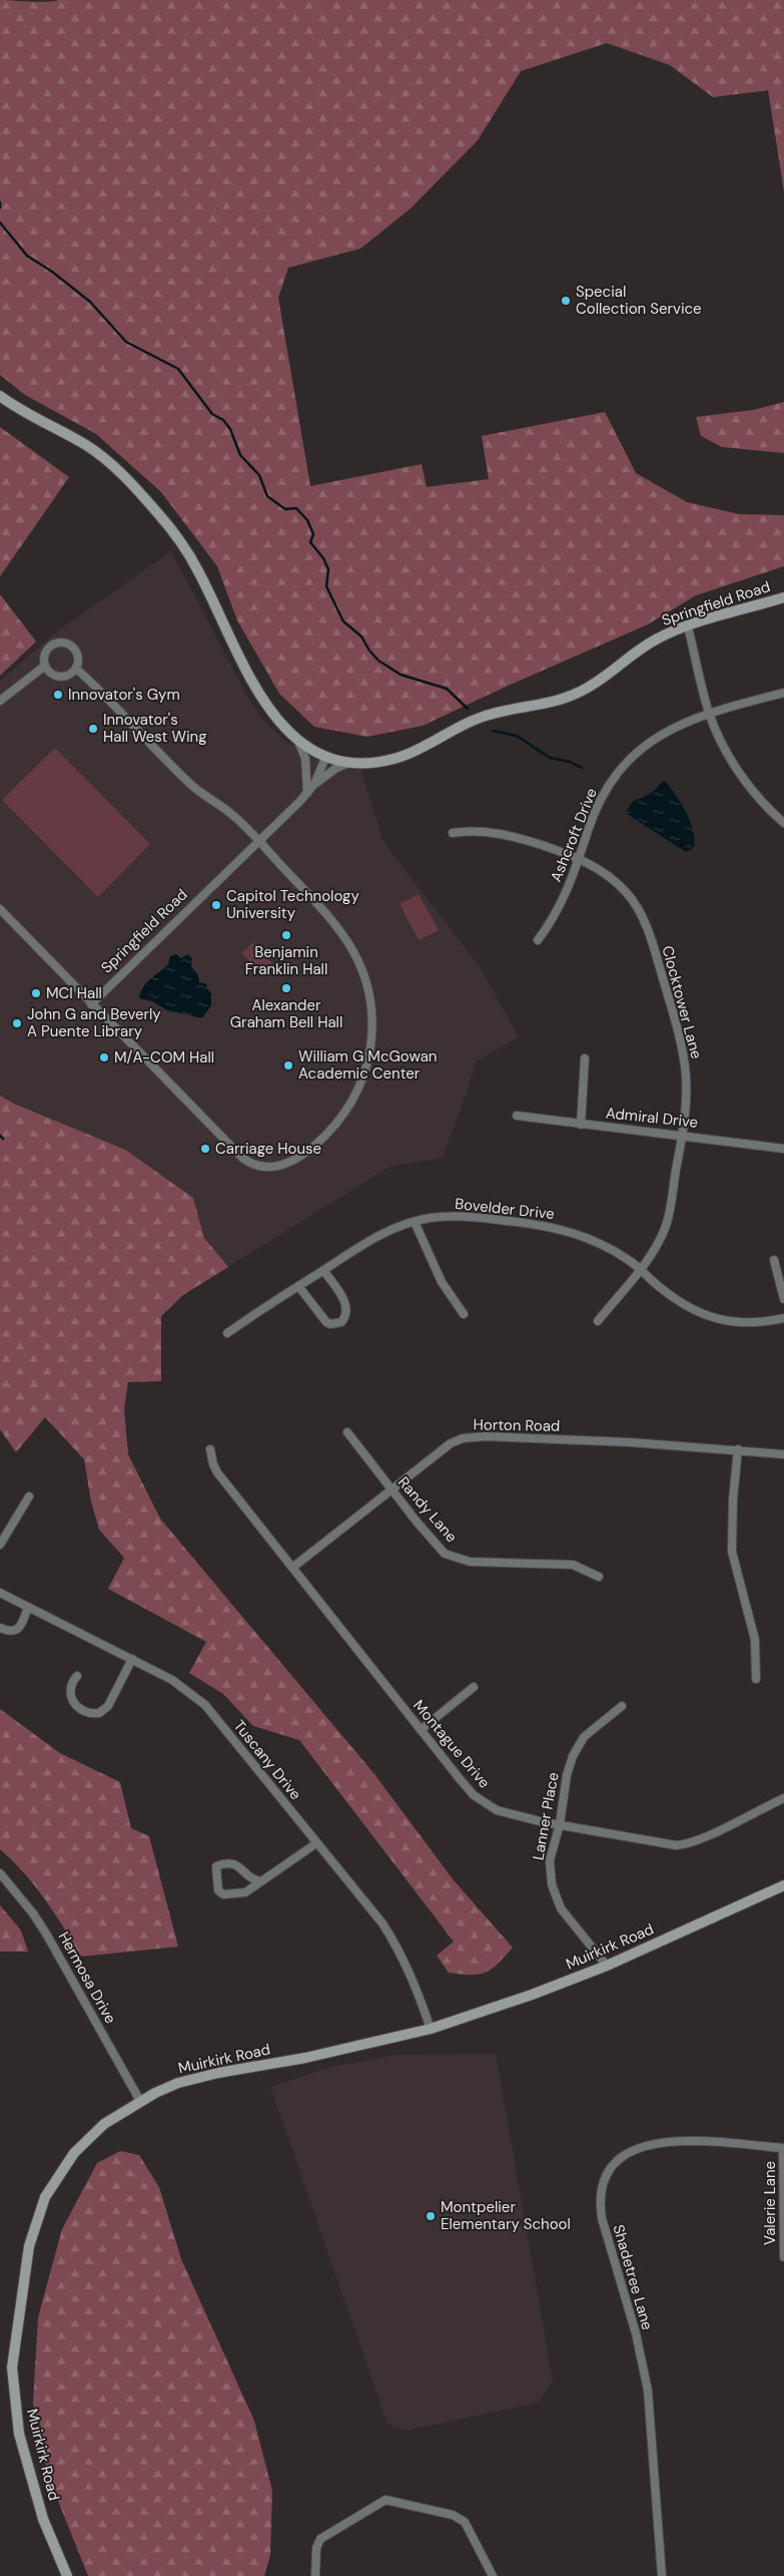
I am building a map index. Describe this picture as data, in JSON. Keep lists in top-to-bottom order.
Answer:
{
  "streets": {
    "main road": ["Springfield Road", "Muirkirk Road"],
    "street": [
      "Ashcroft Drive",
      "Clocktower Lane",
      "Admiral Drive",
      "Bovelder Drive",
      "Horton Road",
      "Randy Lane",
      "Montague Drive",
      "Tuscany Drive",
      "Lanner Place",
      "Hermosa Drive",
      "Valerie Lane",
      "Shadetree Lane"
    ]
  },
  "crossings": [
    ["Ashcroft Drive", "Clocktower Lane"],
    ["Clocktower Lane", "Admiral Drive"],
    ["Clocktower Lane", "Bovelder Drive"],
    ["Horton Road", "Randy Lane"],
    ["Horton Road", "Montague Drive"],
    ["Montague Drive", "Lanner Place"],
    ["Tuscany Drive", "Muirkirk Road"],
    ["Lanner Place", "Muirkirk Road"],
    ["Muirkirk Road", "Hermosa Drive"],
    ["Valerie Lane", "Shadetree Lane"]
  ],
  "places": [
    "Special Collection Service",
    "Innovator's Gym",
    "Innovator's Hall West Wing",
    "Capitol Technology University",
    "Benjamin Franklin Hall",
    "Alexander Graham Bell Hall",
    "MCI Hall",
    "John G and Beverly A Puente Library",
    "M/A-COM Hall",
    "William G McGowan Academic Center",
    "Carriage House",
    "Montpelier Elementary School"
  ]
}
